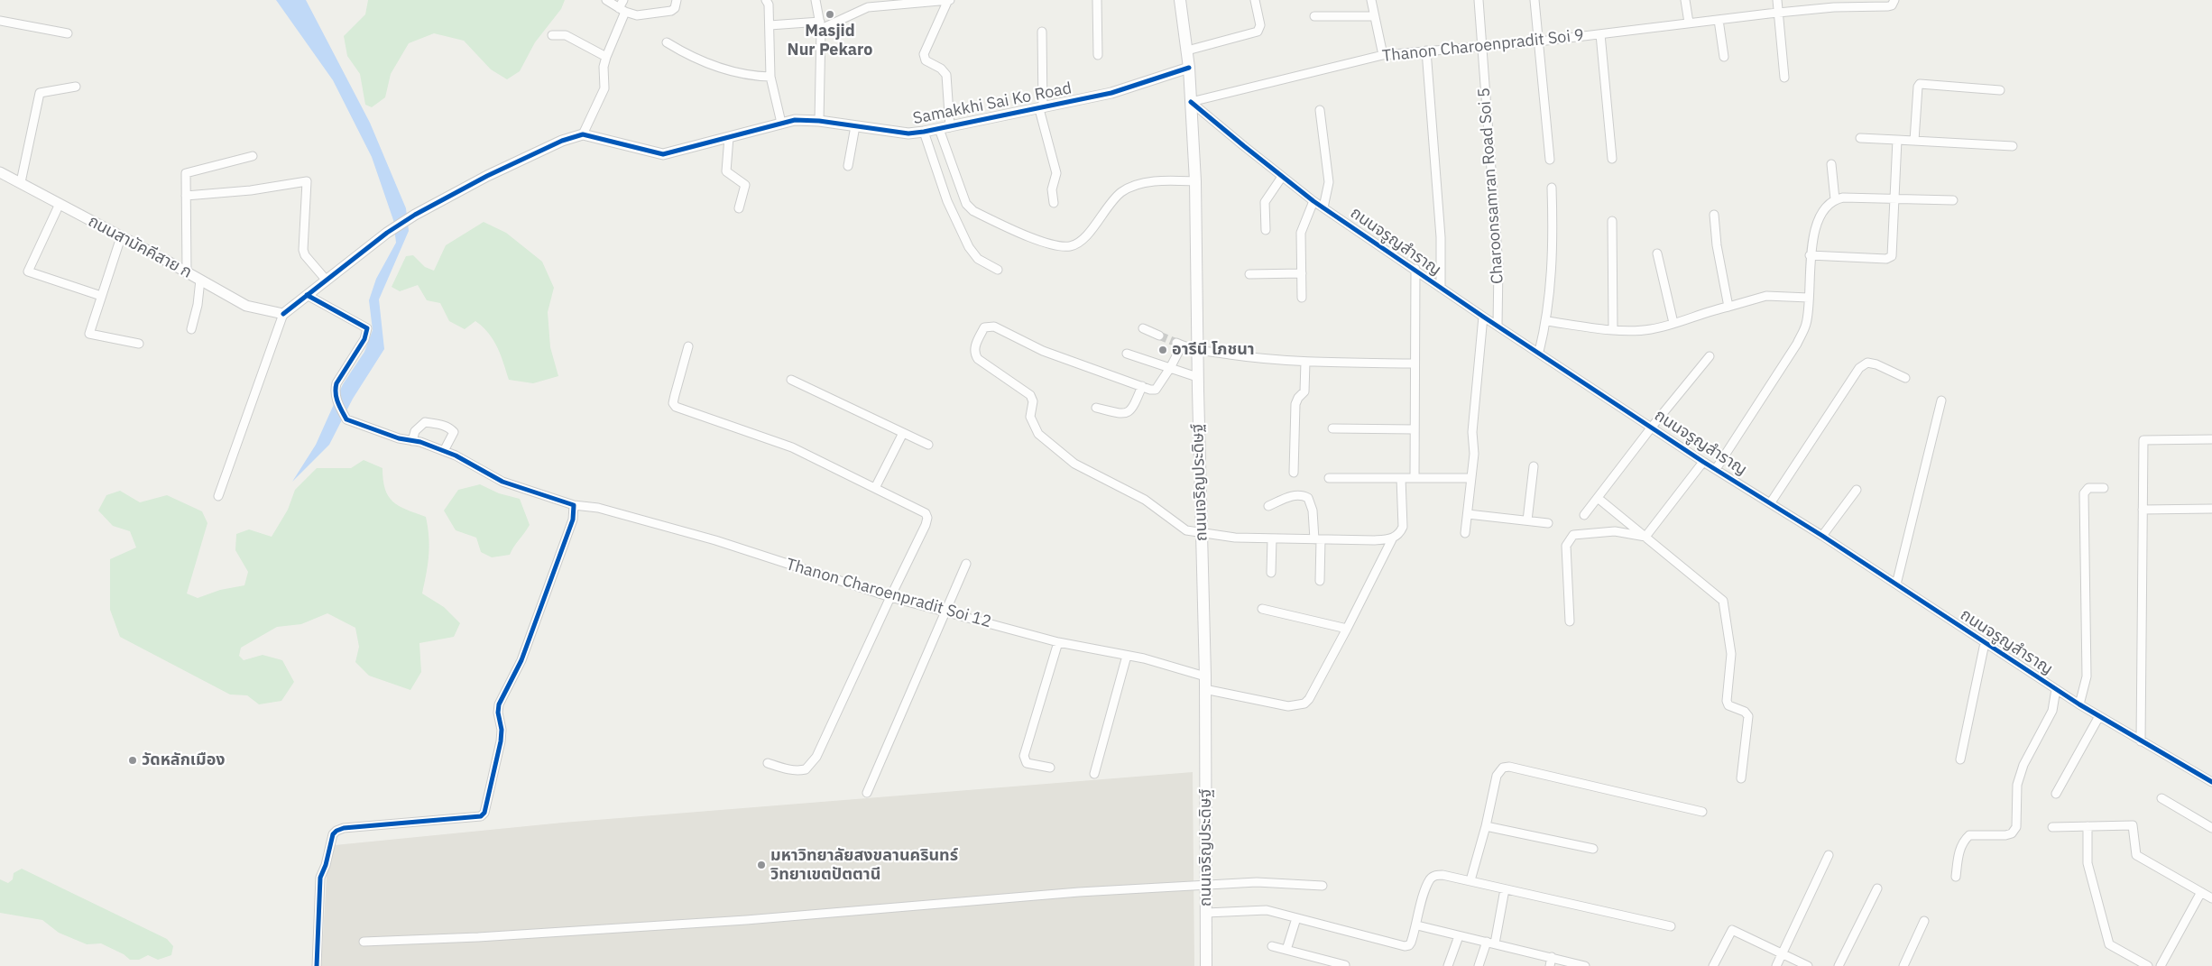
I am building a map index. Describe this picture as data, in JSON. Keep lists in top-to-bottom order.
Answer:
{
  "streets": {
    "main road": ["ถนนเจริญประดิษฐ์"],
    "street": [
      "Thanon Charoenpradit Soi 9",
      "Samakkhi Sai Ko Road",
      "Charoonsamran Road Soi 5",
      "ถนนจรูญสำราญ",
      "ถนนสามัคคีสาย ก",
      "Thanon Charoenpradit Soi 12"
    ]
  },
  "crossings": [
    ["Thanon Charoenpradit Soi 9", "Charoonsamran Road Soi 5"],
    ["Thanon Charoenpradit Soi 9", "ถนนจรูญสำราญ"],
    ["Thanon Charoenpradit Soi 9", "ถนนเจริญประดิษฐ์"],
    ["Samakkhi Sai Ko Road", "ถนนเจริญประดิษฐ์"],
    ["Charoonsamran Road Soi 5", "ถนนจรูญสำราญ"],
    ["ถนนจรูญสำราญ", "ถนนเจริญประดิษฐ์"],
    ["ถนนเจริญประดิษฐ์", "Thanon Charoenpradit Soi 12"]
  ],
  "places": [
    "Masjid Nur Pekaro",
    "อารีนี โภชนา",
    "วัดหลักเมือง",
    "มหาวิทยาลัยสงขลานครินทร์ วิทยาเขตปัตตานี"
  ]
}
